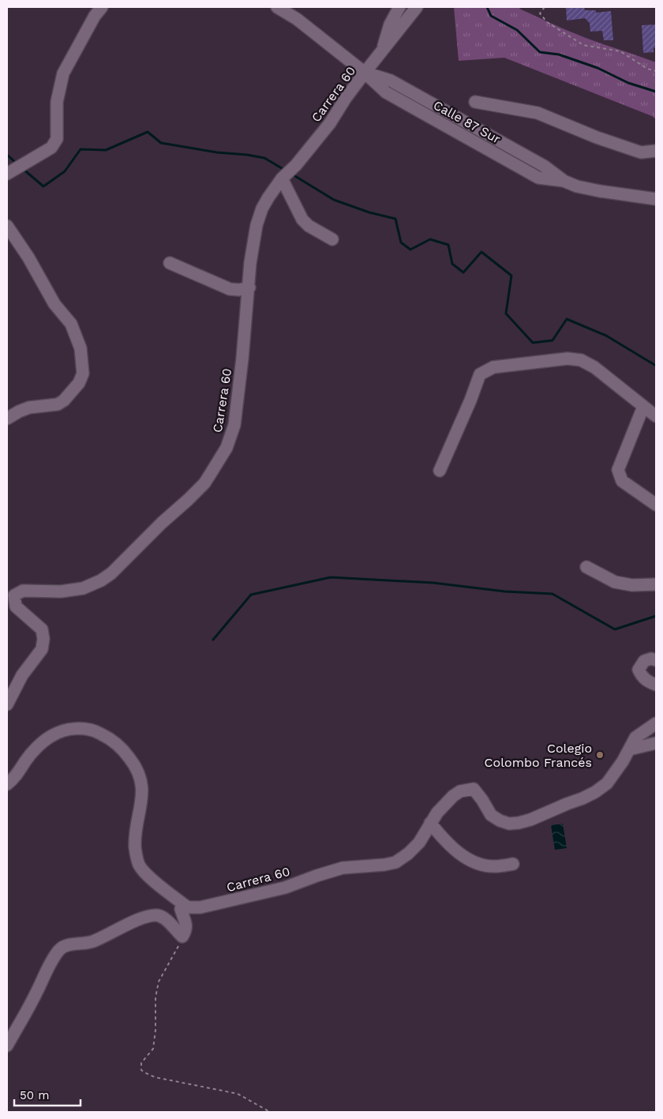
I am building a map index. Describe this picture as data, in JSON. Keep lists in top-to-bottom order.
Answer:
{
  "streets": {
    "street": ["Carrera 60", "Calle 87 Sur"]
  },
  "crossings": [
    ["Carrera 60", "Calle 87 Sur"]
  ],
  "places": ["Colegio Colombo Francés"],
  "scale_bar": "50 m"
}
